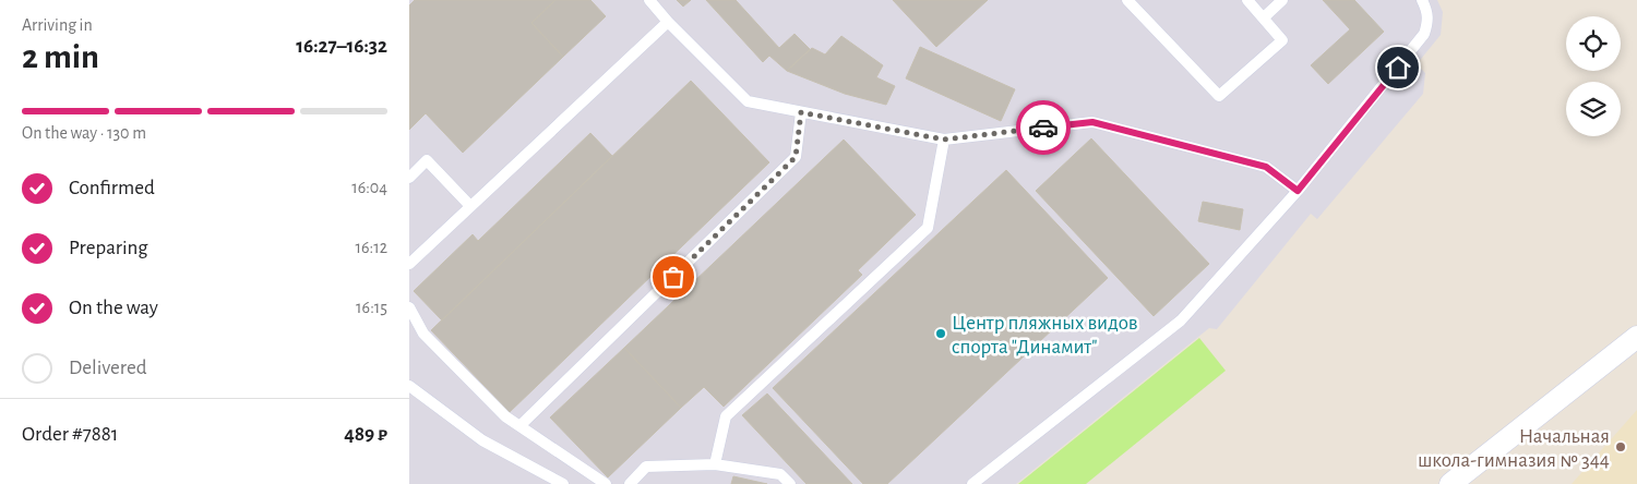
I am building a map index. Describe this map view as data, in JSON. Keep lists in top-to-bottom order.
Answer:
{
  "places": ["Центр пляжных видов спорта \"Динамит\"", "Начальная школа-гимназия № 344"],
  "page": {
    "heading": ["2 min", "Arriving in", "16:27–16:32"],
    "panel": ["Order #7881", "489 ₽"],
    "bar": "On the way · 130 m",
    "list": [
      ["Confirmed", "16:04"],
      ["Preparing", "16:12"],
      ["On the way", "16:15"],
      "Delivered"
    ]
  }
}
